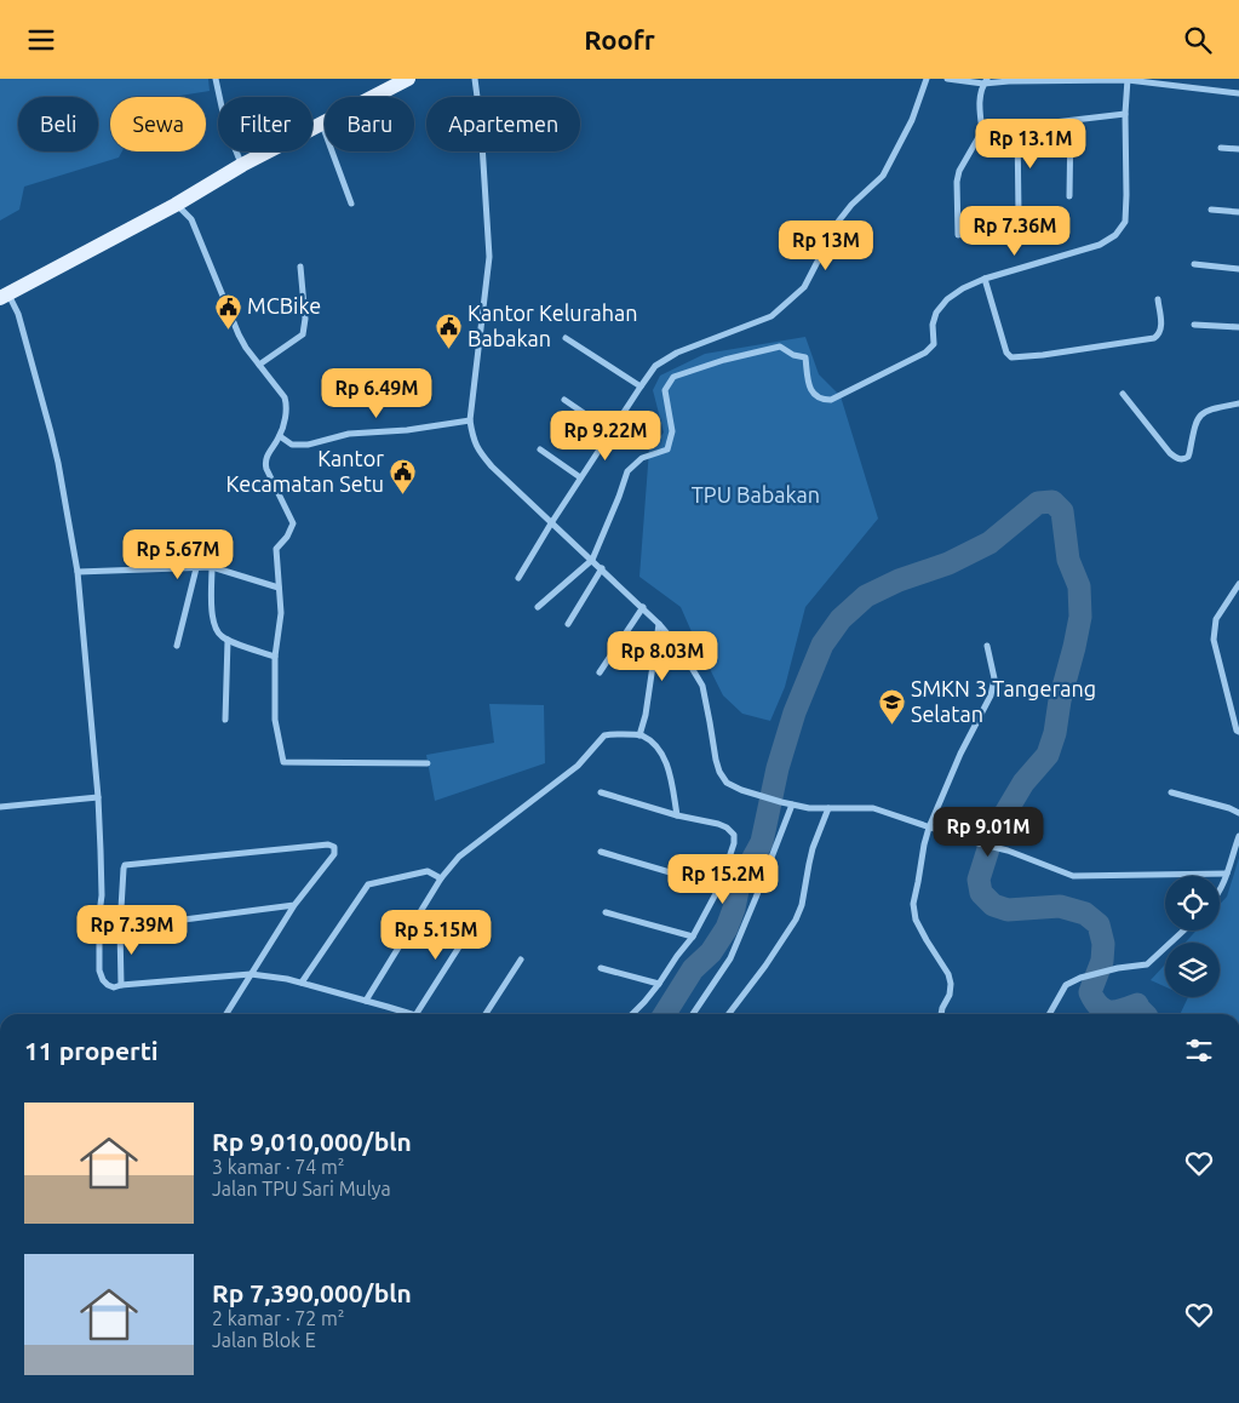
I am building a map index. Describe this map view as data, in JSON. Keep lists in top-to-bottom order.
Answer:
{
  "parks": ["TPU Babakan"],
  "places": {
    "public building": ["MCBike", "Kantor Kelurahan Babakan", "Kantor Kecamatan Setu"],
    "school or university": ["SMKN 3 Tangerang Selatan"]
  },
  "page": {
    "header": "Roofr",
    "chip": [
      "Beli",
      "Sewa",
      "Filter",
      "Baru",
      "Apartemen"
    ],
    "price": [
      "Rp 13.1M",
      "Rp 7.36M",
      "Rp 13M",
      "Rp 6.49M",
      "Rp 9.22M",
      "Rp 5.67M",
      "Rp 8.03M",
      "Rp 9.01M",
      "Rp 15.2M",
      "Rp 7.39M",
      "Rp 5.15M"
    ],
    "heading": "11 properti",
    "list": [
      {
        "name": "Rp 9,010,000/bln",
        "note": "3 kamar · 74 m² · Jalan TPU Sari Mulya"
      },
      {
        "name": "Rp 7,390,000/bln",
        "note": "2 kamar · 72 m² · Jalan Blok E"
      }
    ]
  }
}
